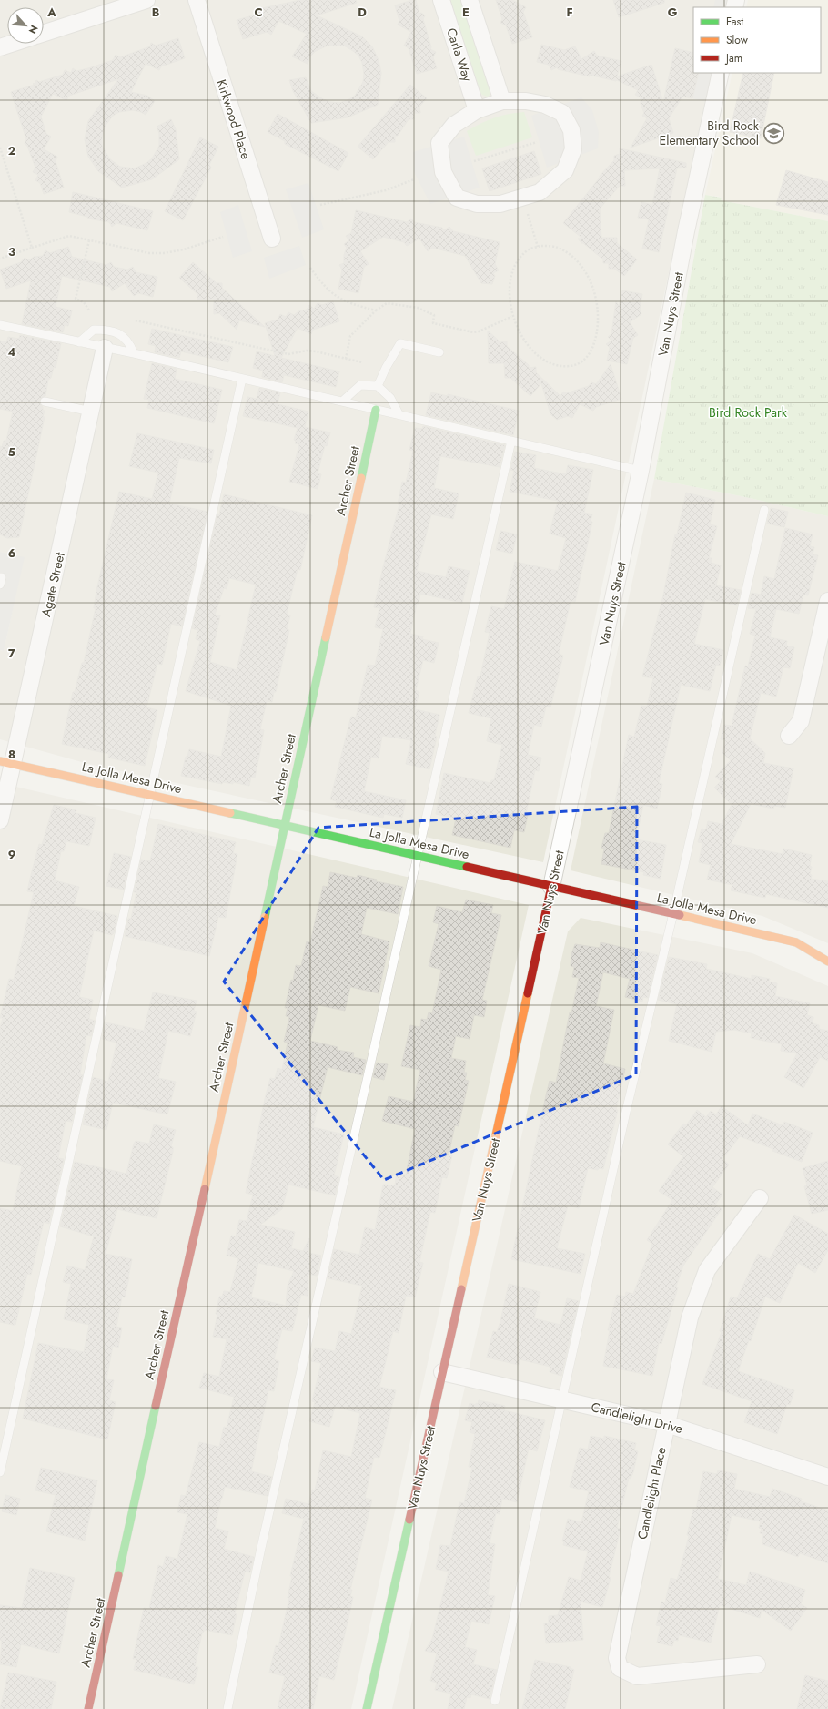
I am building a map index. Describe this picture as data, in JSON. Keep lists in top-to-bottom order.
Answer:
{
  "streets": {
    "street": [
      "Carla Way",
      "Kirkwood Place",
      "Van Nuys Street",
      "Archer Street",
      "Agate Street",
      "La Jolla Mesa Drive",
      "Candlelight Drive",
      "Candlelight Place"
    ]
  },
  "crossings": [
    ["Van Nuys Street", "La Jolla Mesa Drive"],
    ["Van Nuys Street", "Candlelight Drive"],
    ["Archer Street", "La Jolla Mesa Drive"],
    ["Agate Street", "La Jolla Mesa Drive"],
    ["Candlelight Drive", "Candlelight Place"]
  ],
  "parks": ["Bird Rock Park"],
  "places": {
    "school or university": ["Bird Rock Elementary School"]
  },
  "legend": ["Fast", "Slow", "Jam"],
  "north": "bottom right",
  "grid": {
    "columns": [
      "A",
      "B",
      "C",
      "D",
      "E",
      "F",
      "G"
    ],
    "rows": [
      "2",
      "3",
      "4",
      "5",
      "6",
      "7",
      "8",
      "9"
    ]
  }
}
